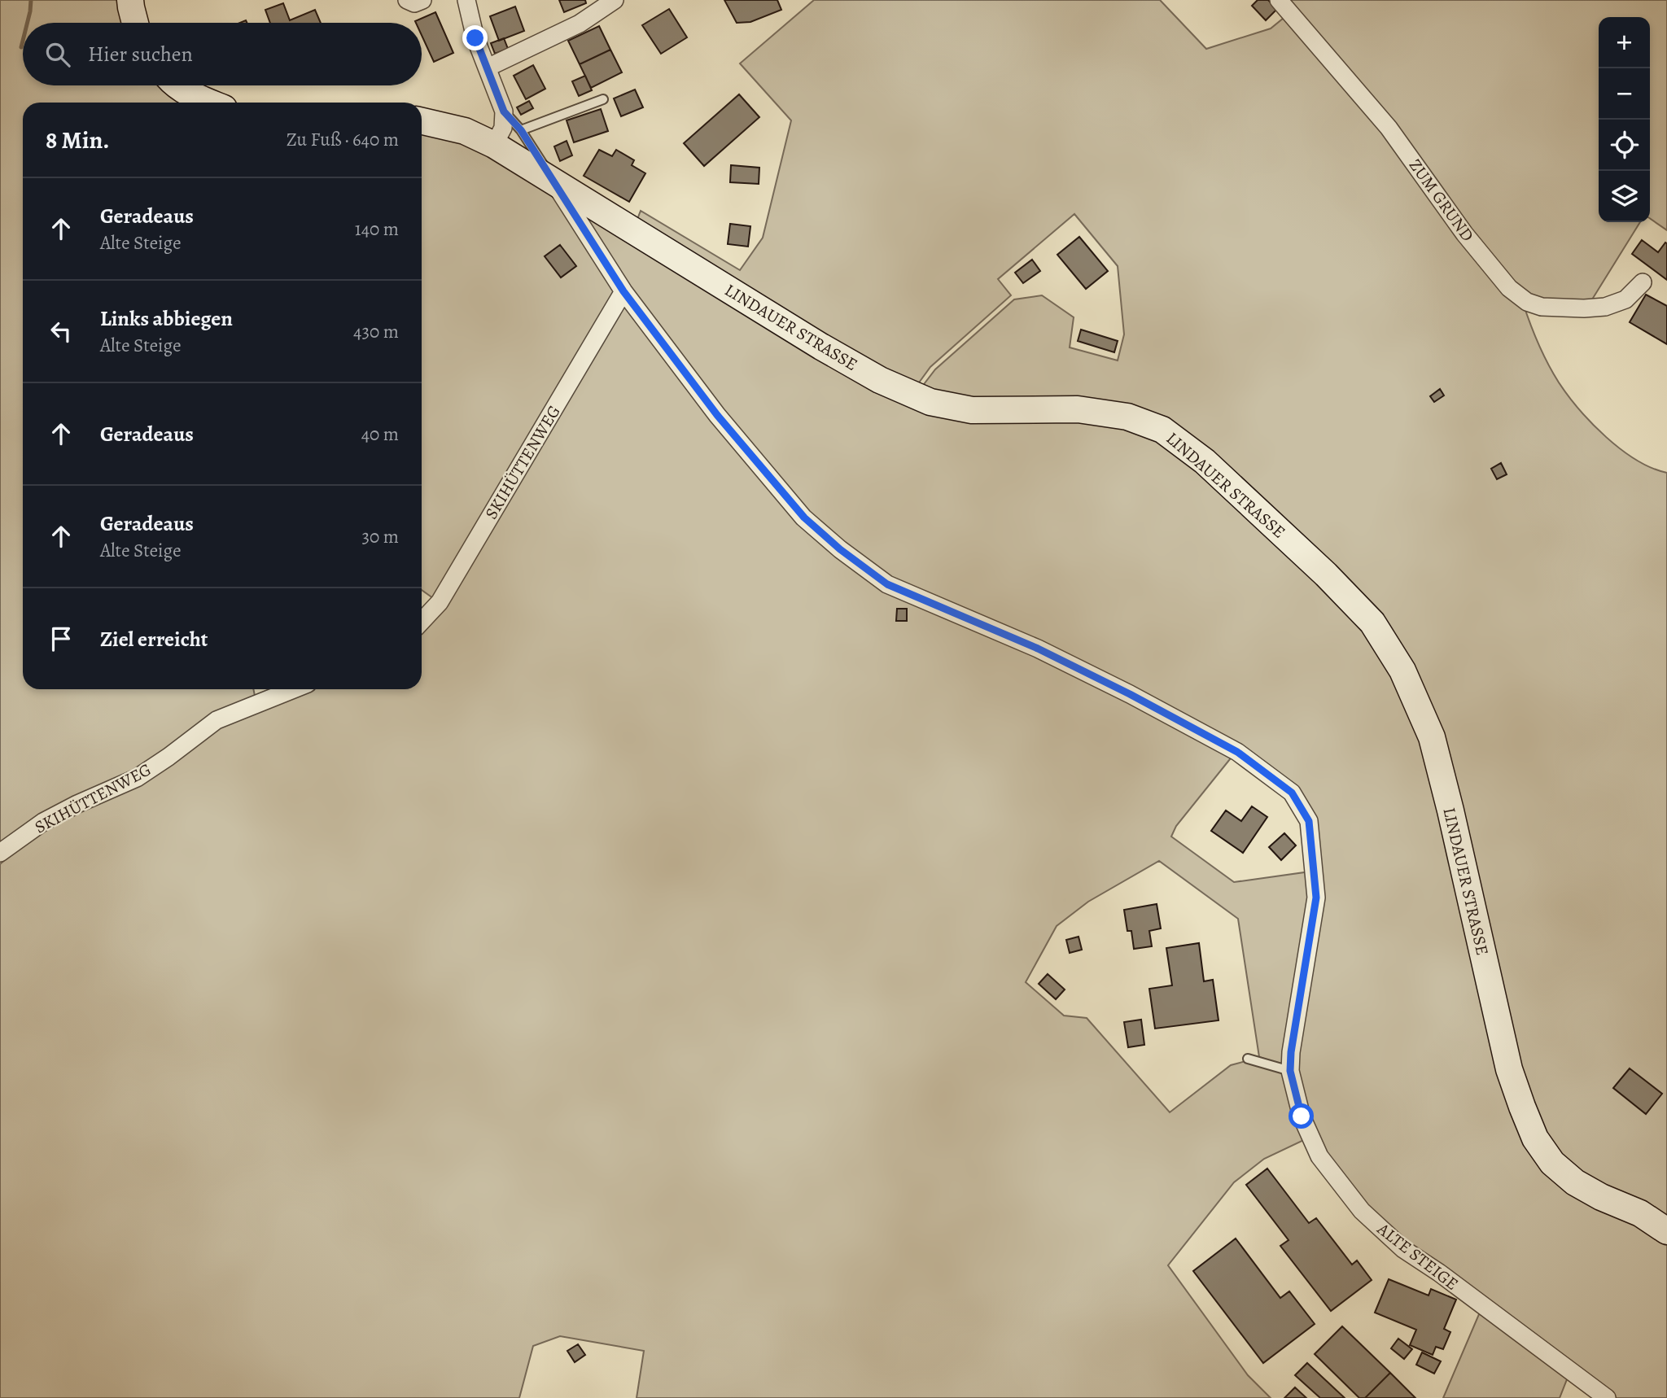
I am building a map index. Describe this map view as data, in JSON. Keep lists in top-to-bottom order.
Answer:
{
  "streets": {
    "main road": ["LINDAUER STRASSE"],
    "street": ["ZUM GRUND", "SKIHÜTTENWEG", "ALTE STEIGE"]
  },
  "crossings": [
    ["LINDAUER STRASSE", "ALTE STEIGE"],
    ["SKIHÜTTENWEG", "ALTE STEIGE"]
  ],
  "page": {
    "map_buttons": ["+", "−"],
    "search": "Hier suchen",
    "heading": ["8 Min.", "Zu Fuß · 640 m"],
    "list": [
      ["Geradeaus", "Alte Steige", "140 m"],
      ["Links abbiegen", "Alte Steige", "430 m"],
      ["Geradeaus", "40 m"],
      ["Geradeaus", "Alte Steige", "30 m"],
      "Ziel erreicht"
    ]
  }
}
